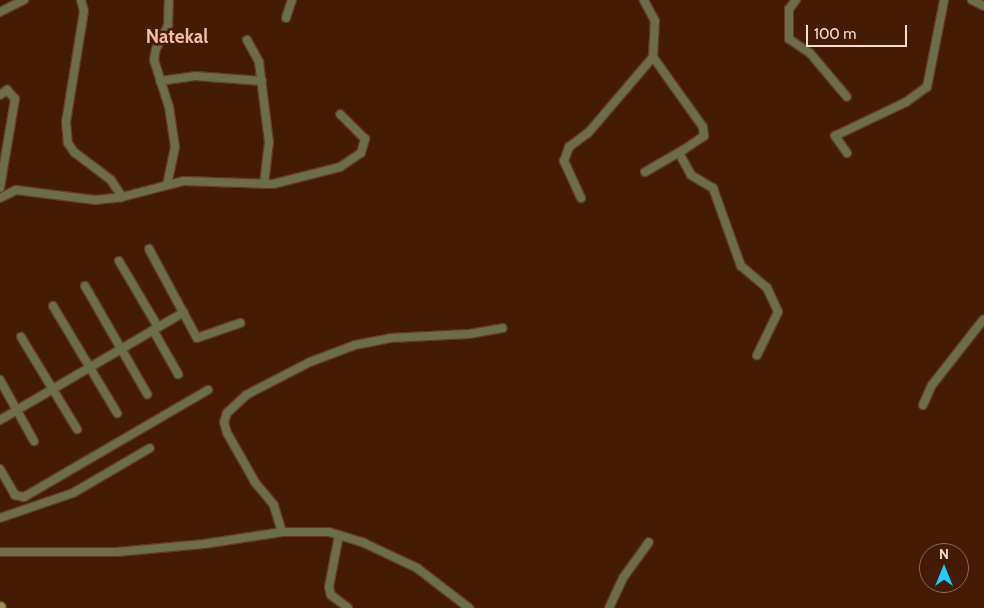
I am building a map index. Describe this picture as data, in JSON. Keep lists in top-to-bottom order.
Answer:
{
  "districts": ["Natekal"],
  "scale_bar": "100 m",
  "north": "top"
}
